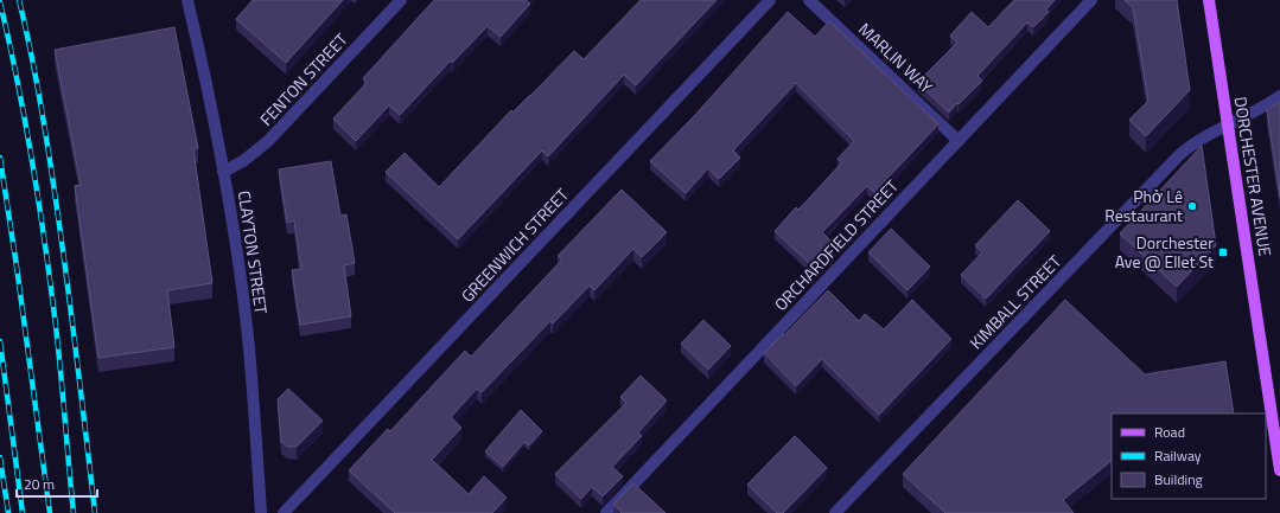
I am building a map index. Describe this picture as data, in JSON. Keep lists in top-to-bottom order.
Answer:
{
  "streets": {
    "main road": ["DORCHESTER AVENUE"],
    "street": [
      "MARLIN WAY",
      "FENTON STREET",
      "GREENWICH STREET",
      "ORCHARDFIELD STREET",
      "CLAYTON STREET",
      "KIMBALL STREET"
    ]
  },
  "crossings": [
    ["MARLIN WAY", "ORCHARDFIELD STREET"],
    ["FENTON STREET", "CLAYTON STREET"],
    ["DORCHESTER AVENUE", "KIMBALL STREET"]
  ],
  "places": {
    "other": ["Phở Lê Restaurant"],
    "transit": ["Dorchester Ave @ Ellet St"]
  },
  "legend": ["Road", "Railway", "Building"],
  "scale_bar": "20 m"
}
